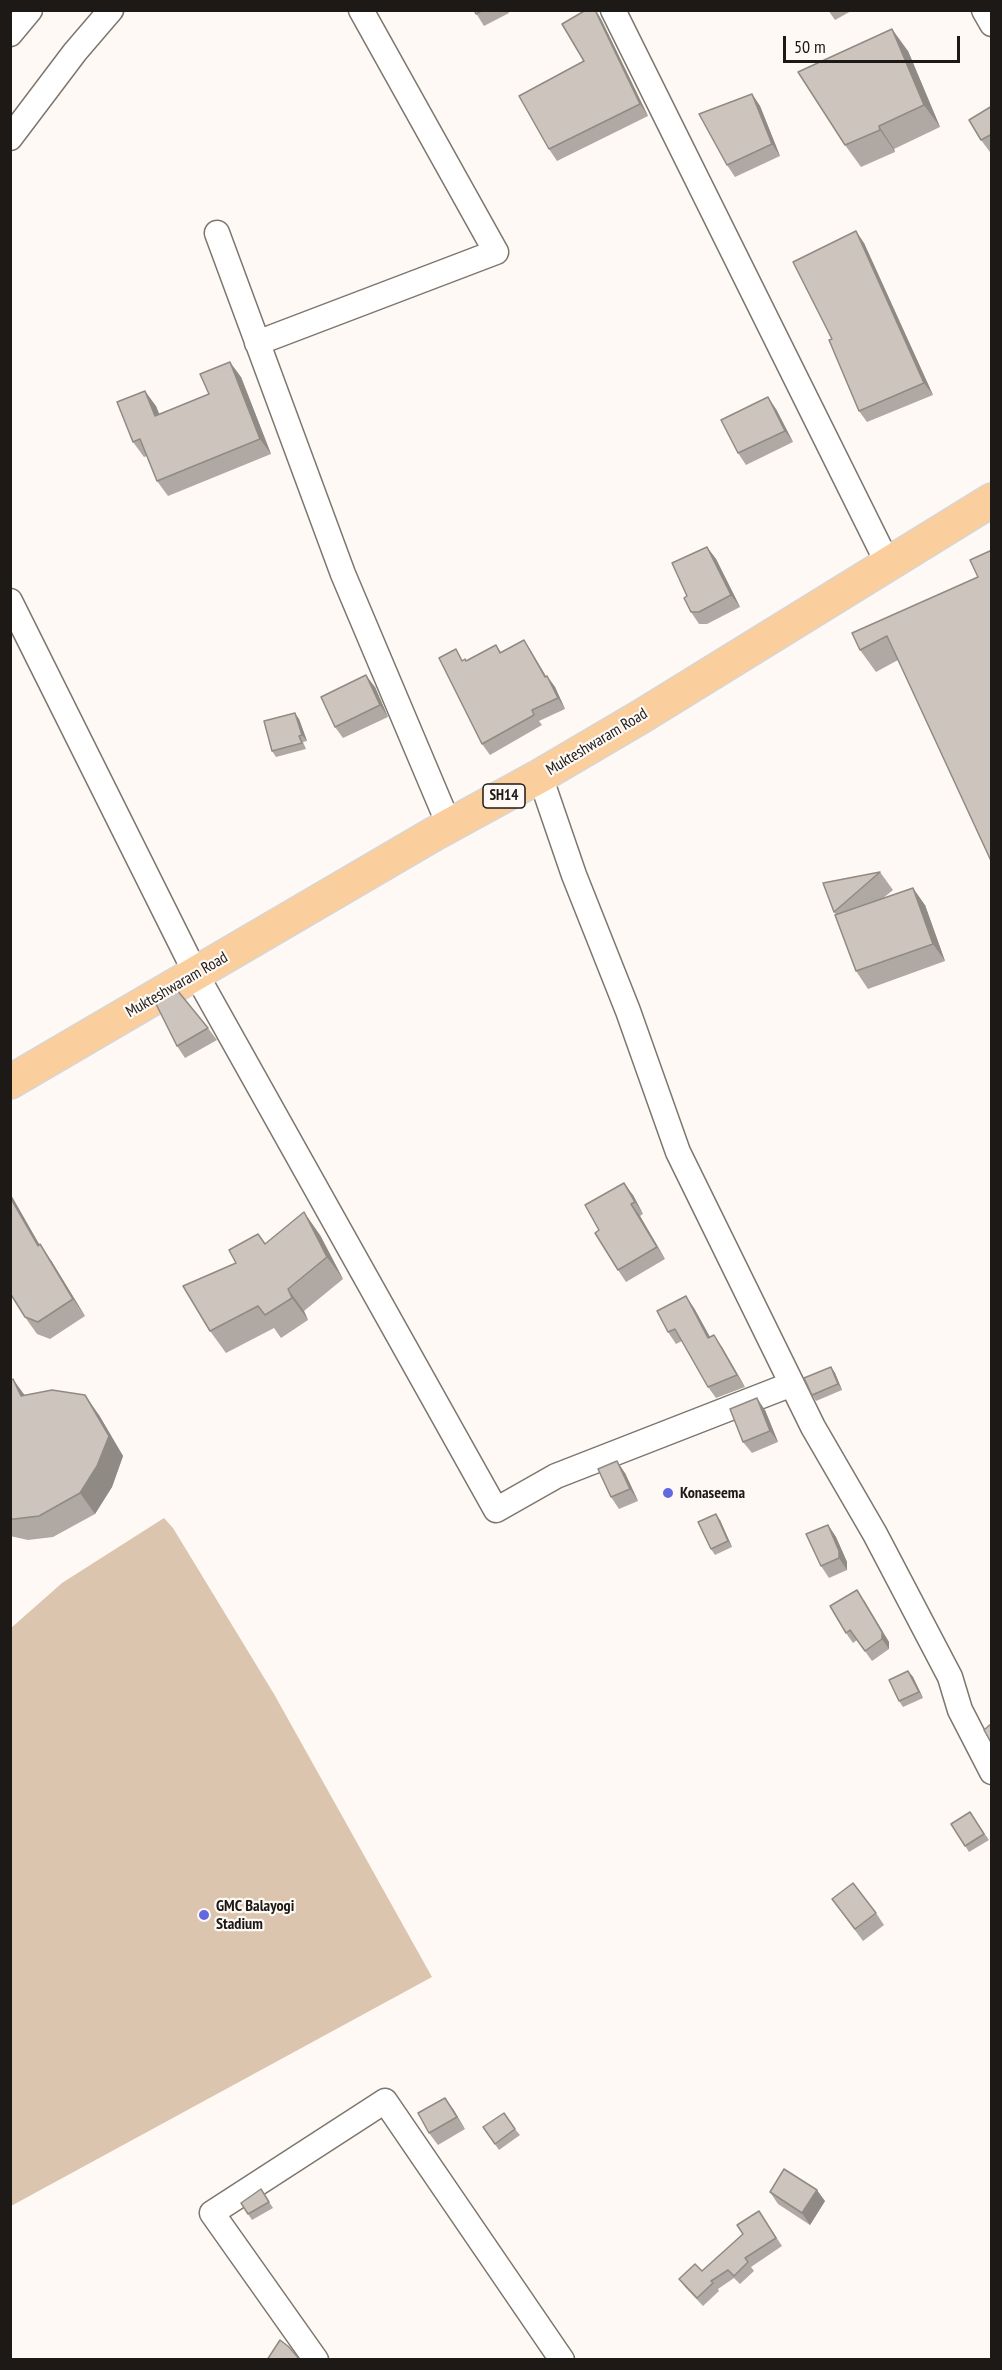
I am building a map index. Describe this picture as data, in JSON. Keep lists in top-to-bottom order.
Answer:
{
  "streets": {
    "main road": ["Mukteshwaram Road", "SH14"]
  },
  "places": ["Konaseema", "GMC Balayogi Stadium"],
  "scale_bar": "50 m"
}
